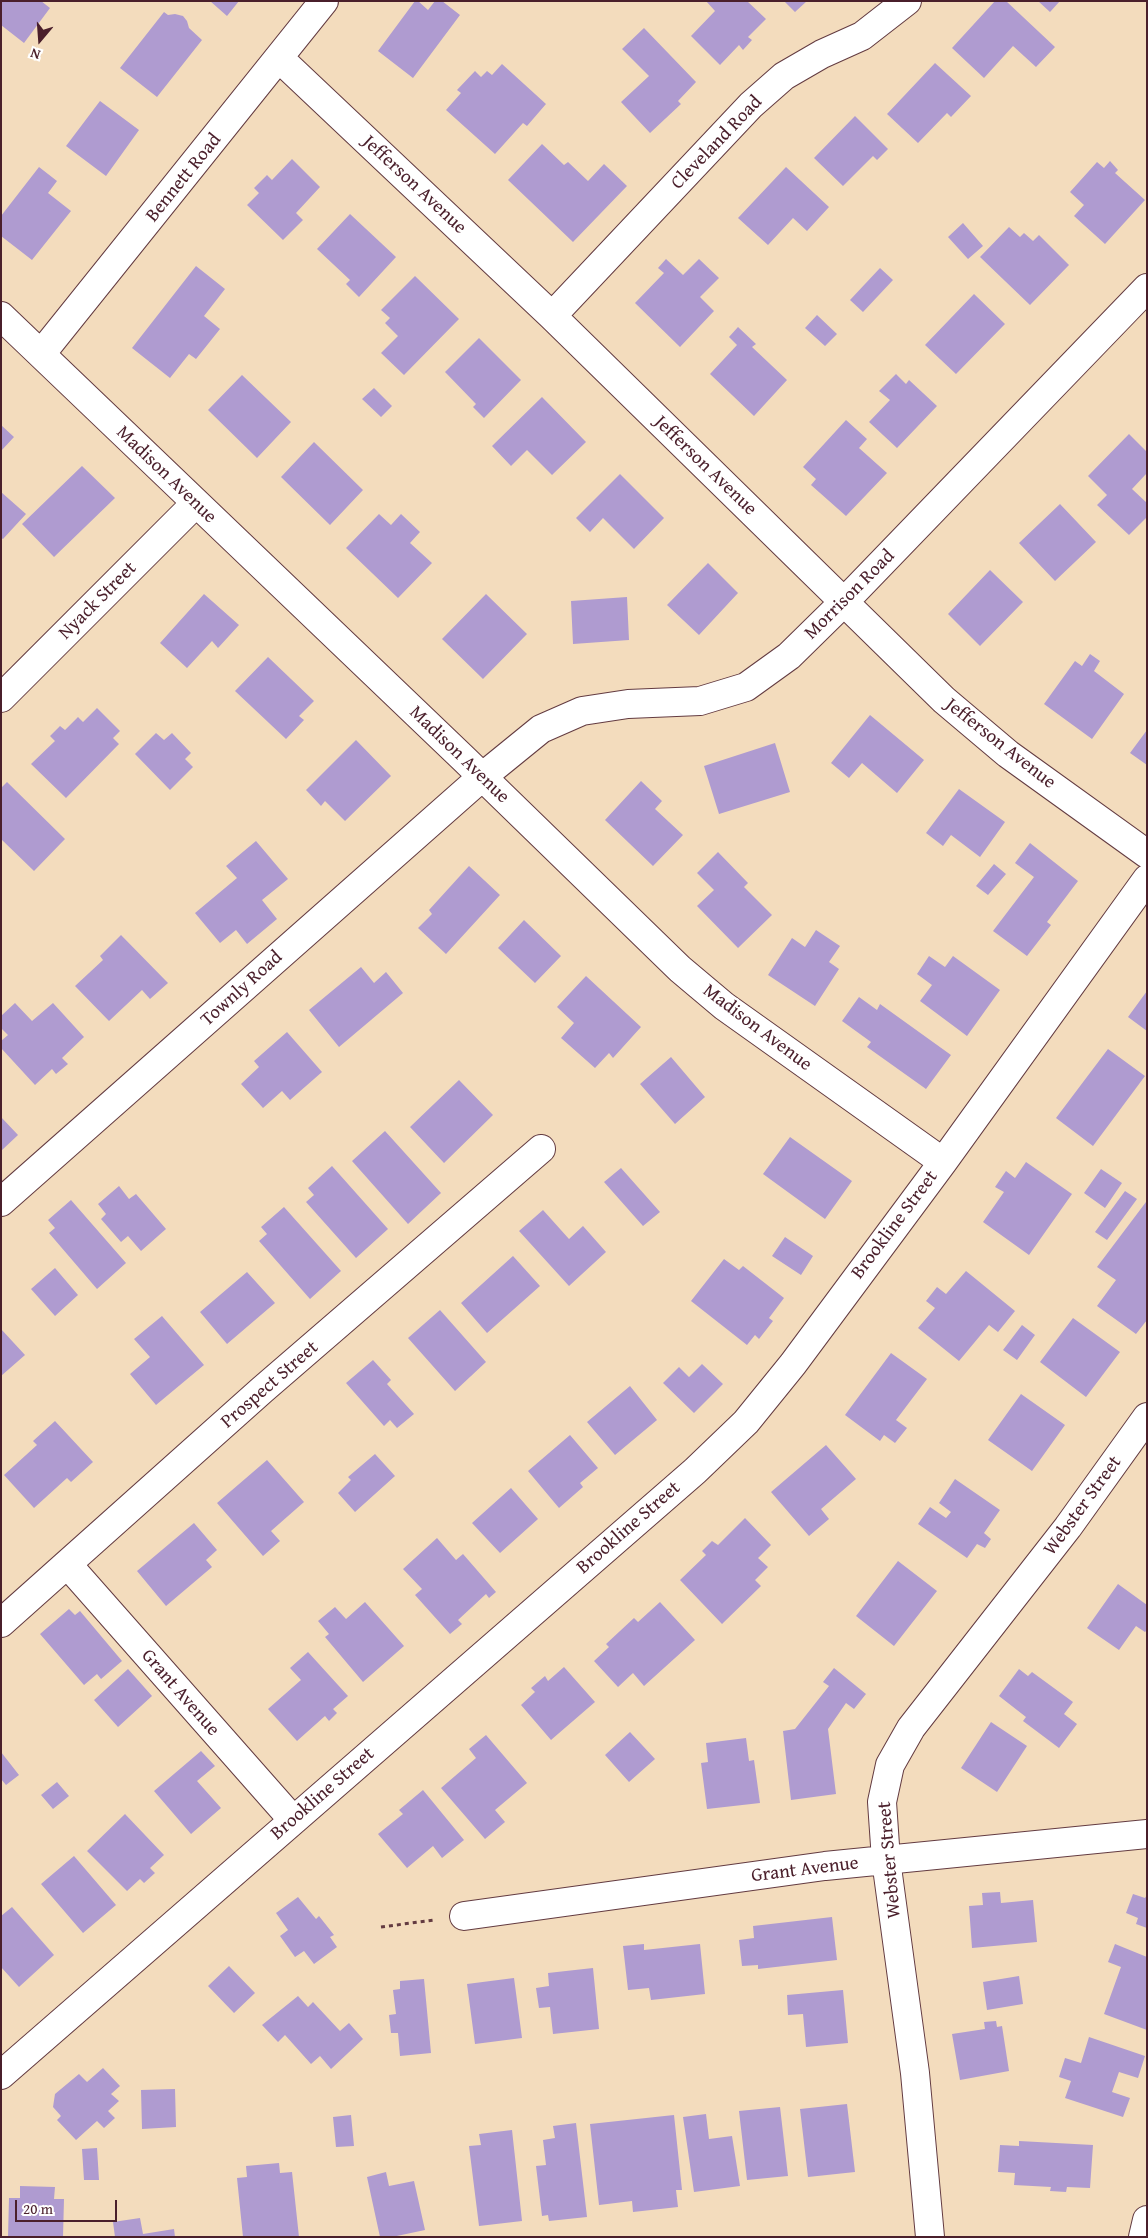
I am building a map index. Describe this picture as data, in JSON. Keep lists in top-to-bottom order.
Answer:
{
  "streets": {
    "street": [
      "Cleveland Road",
      "Bennett Road",
      "Jefferson Avenue",
      "Madison Avenue",
      "Morrison Road",
      "Nyack Street",
      "Townly Road",
      "Brookline Street",
      "Prospect Street",
      "Webster Street",
      "Grant Avenue"
    ]
  },
  "crossings": [
    ["Cleveland Road", "Jefferson Avenue"],
    ["Bennett Road", "Jefferson Avenue"],
    ["Bennett Road", "Madison Avenue"],
    ["Jefferson Avenue", "Morrison Road"],
    ["Madison Avenue", "Morrison Road"],
    ["Madison Avenue", "Nyack Street"],
    ["Madison Avenue", "Townly Road"],
    ["Madison Avenue", "Brookline Street"],
    ["Morrison Road", "Townly Road"],
    ["Brookline Street", "Grant Avenue"],
    ["Prospect Street", "Grant Avenue"],
    ["Webster Street", "Grant Avenue"]
  ],
  "scale_bar": "20 m",
  "north": "bottom"
}
